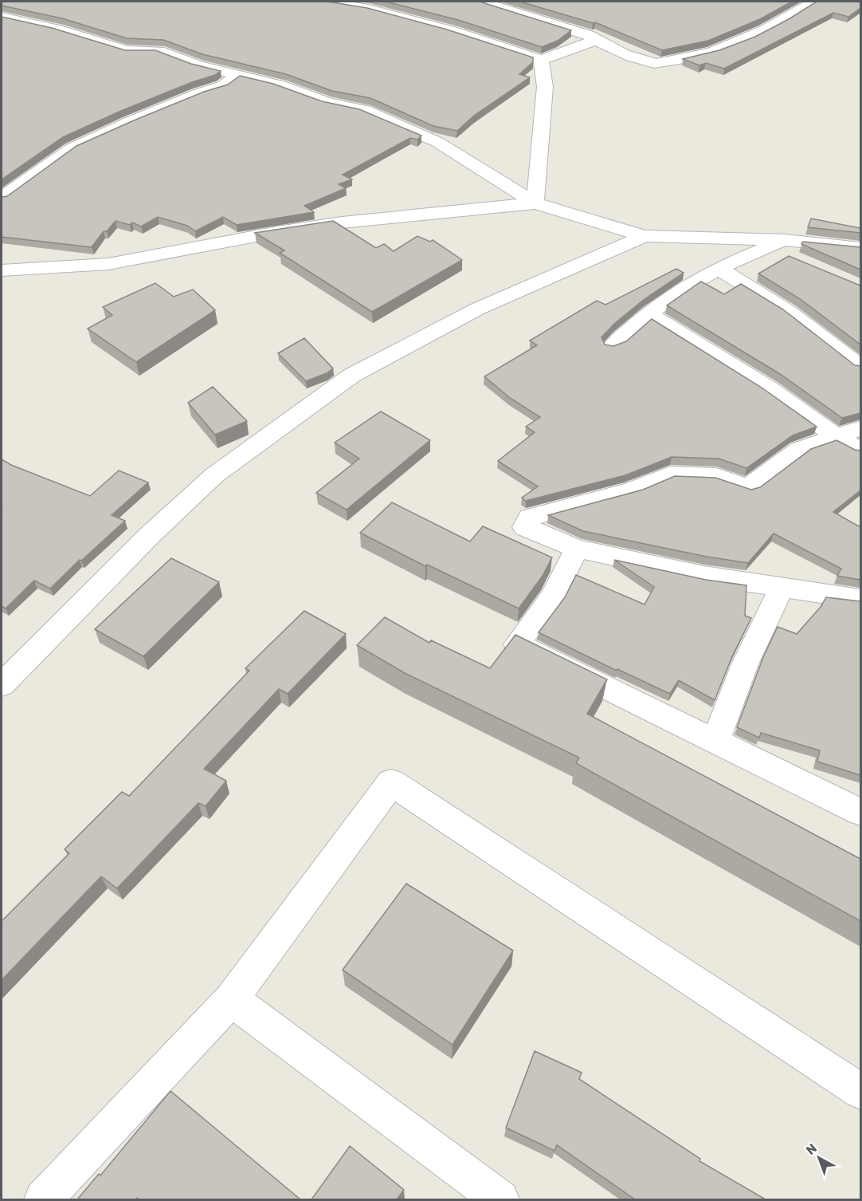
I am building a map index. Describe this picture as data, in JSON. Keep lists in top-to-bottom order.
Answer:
{
  "north": "top left"
}
